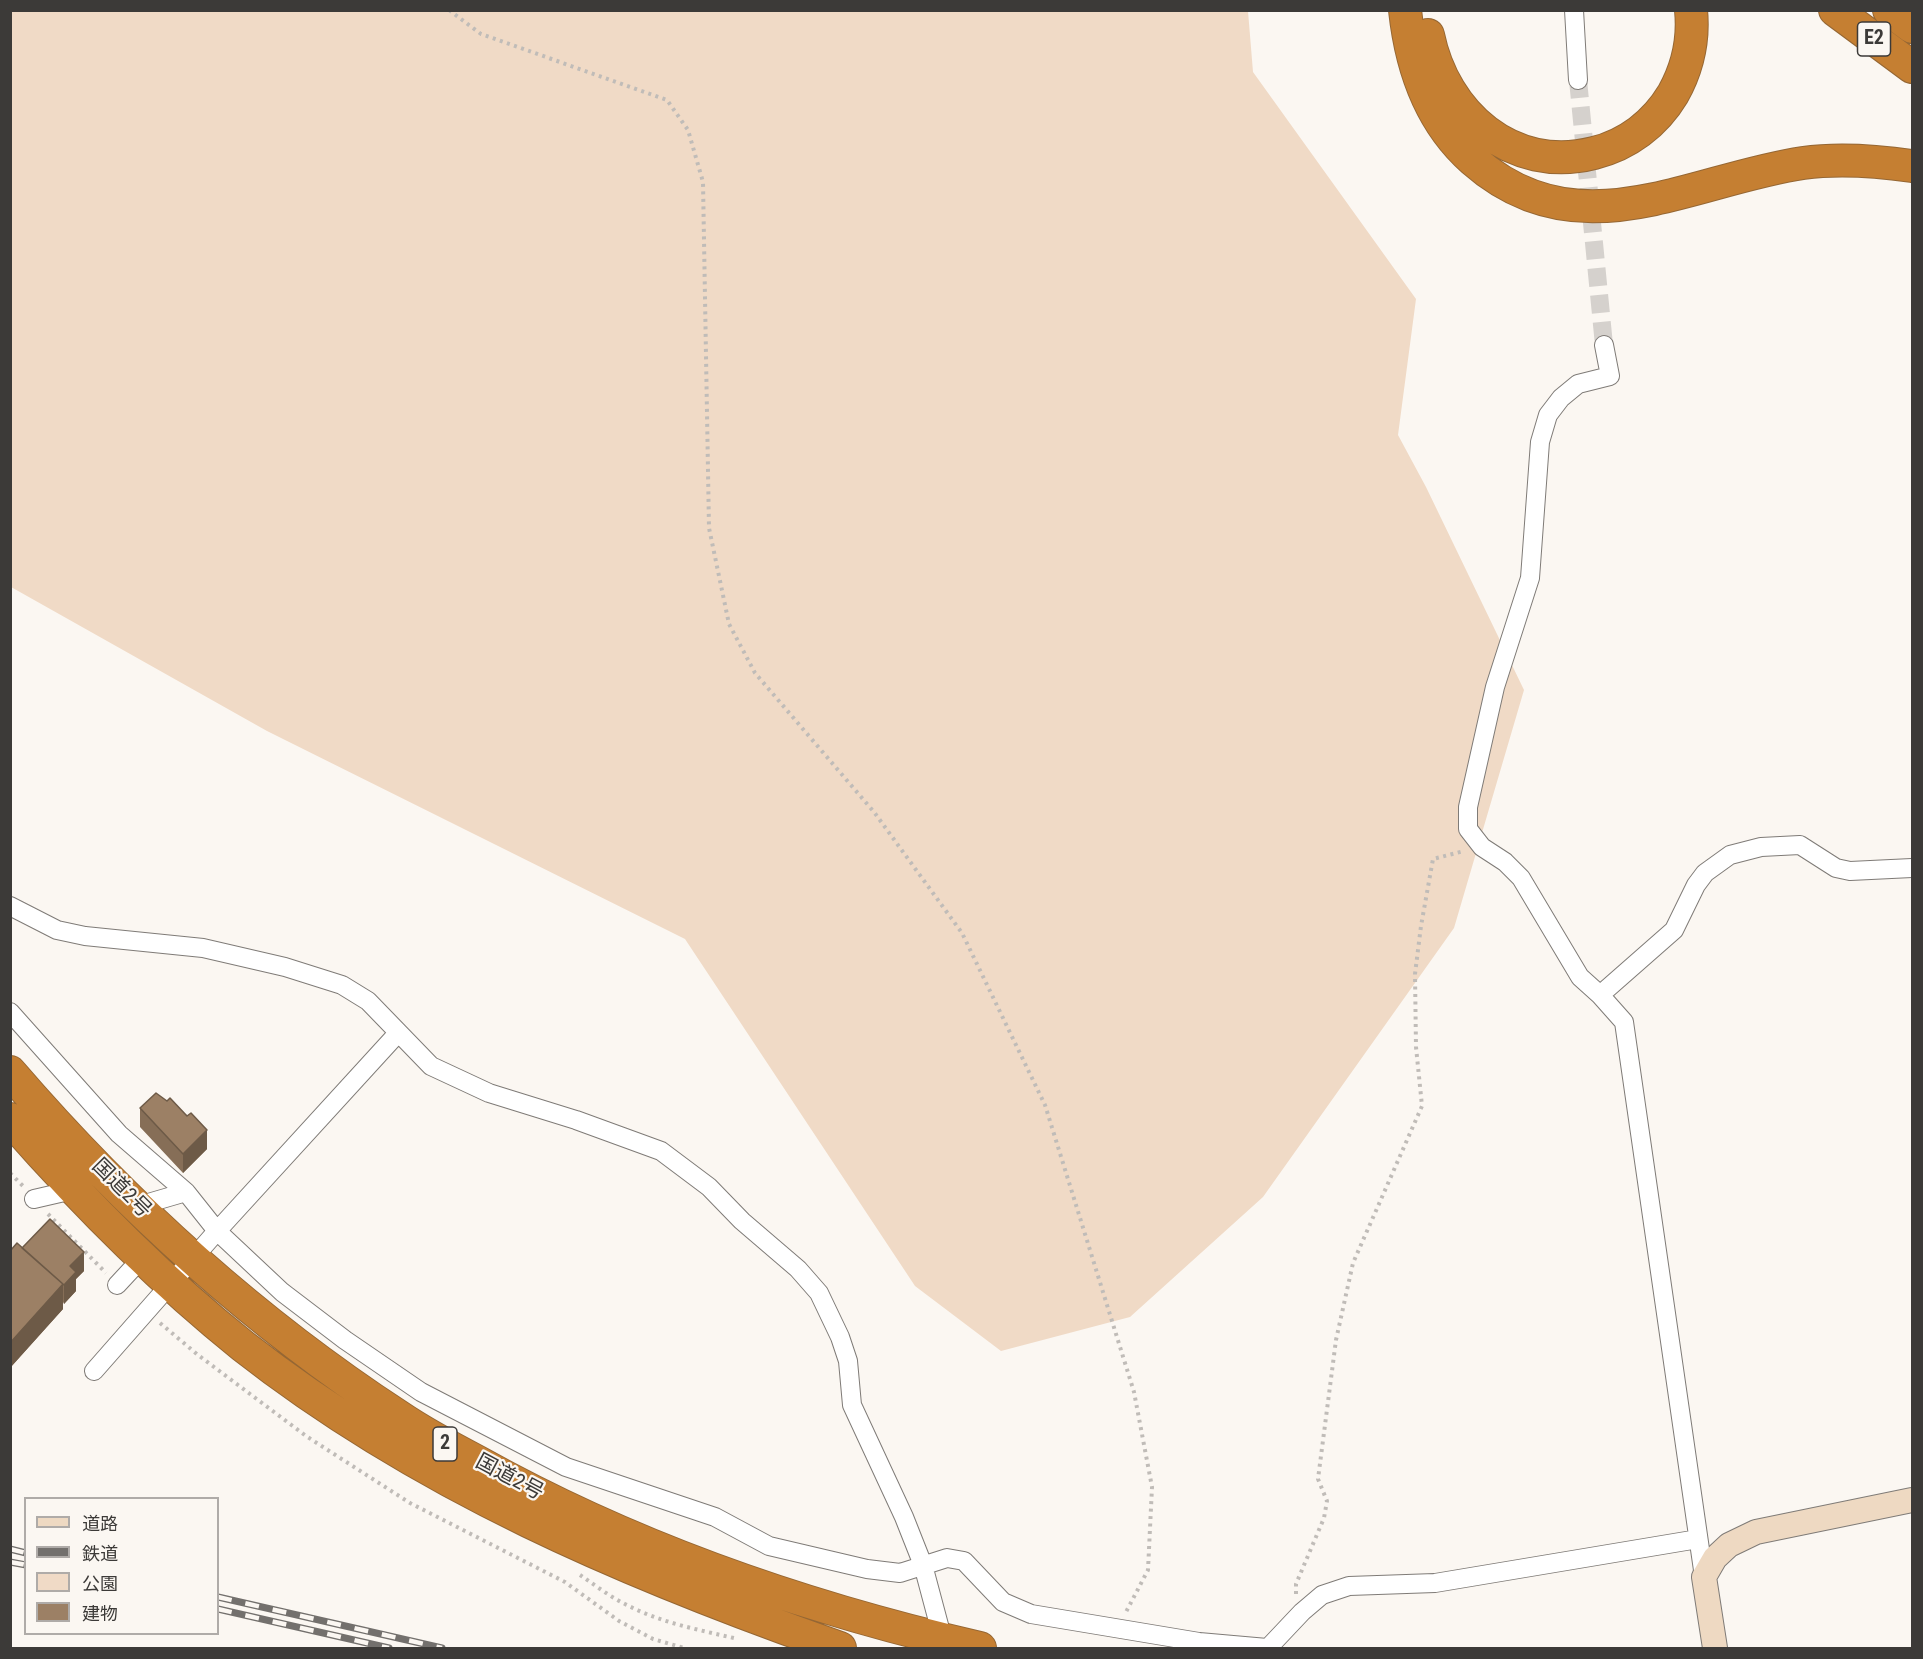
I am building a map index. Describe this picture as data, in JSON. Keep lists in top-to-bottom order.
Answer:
{
  "streets": {
    "highway": ["E2", "国道2号", "2"]
  },
  "legend": [
    "道路",
    "鉄道",
    "公園",
    "建物"
  ]
}
